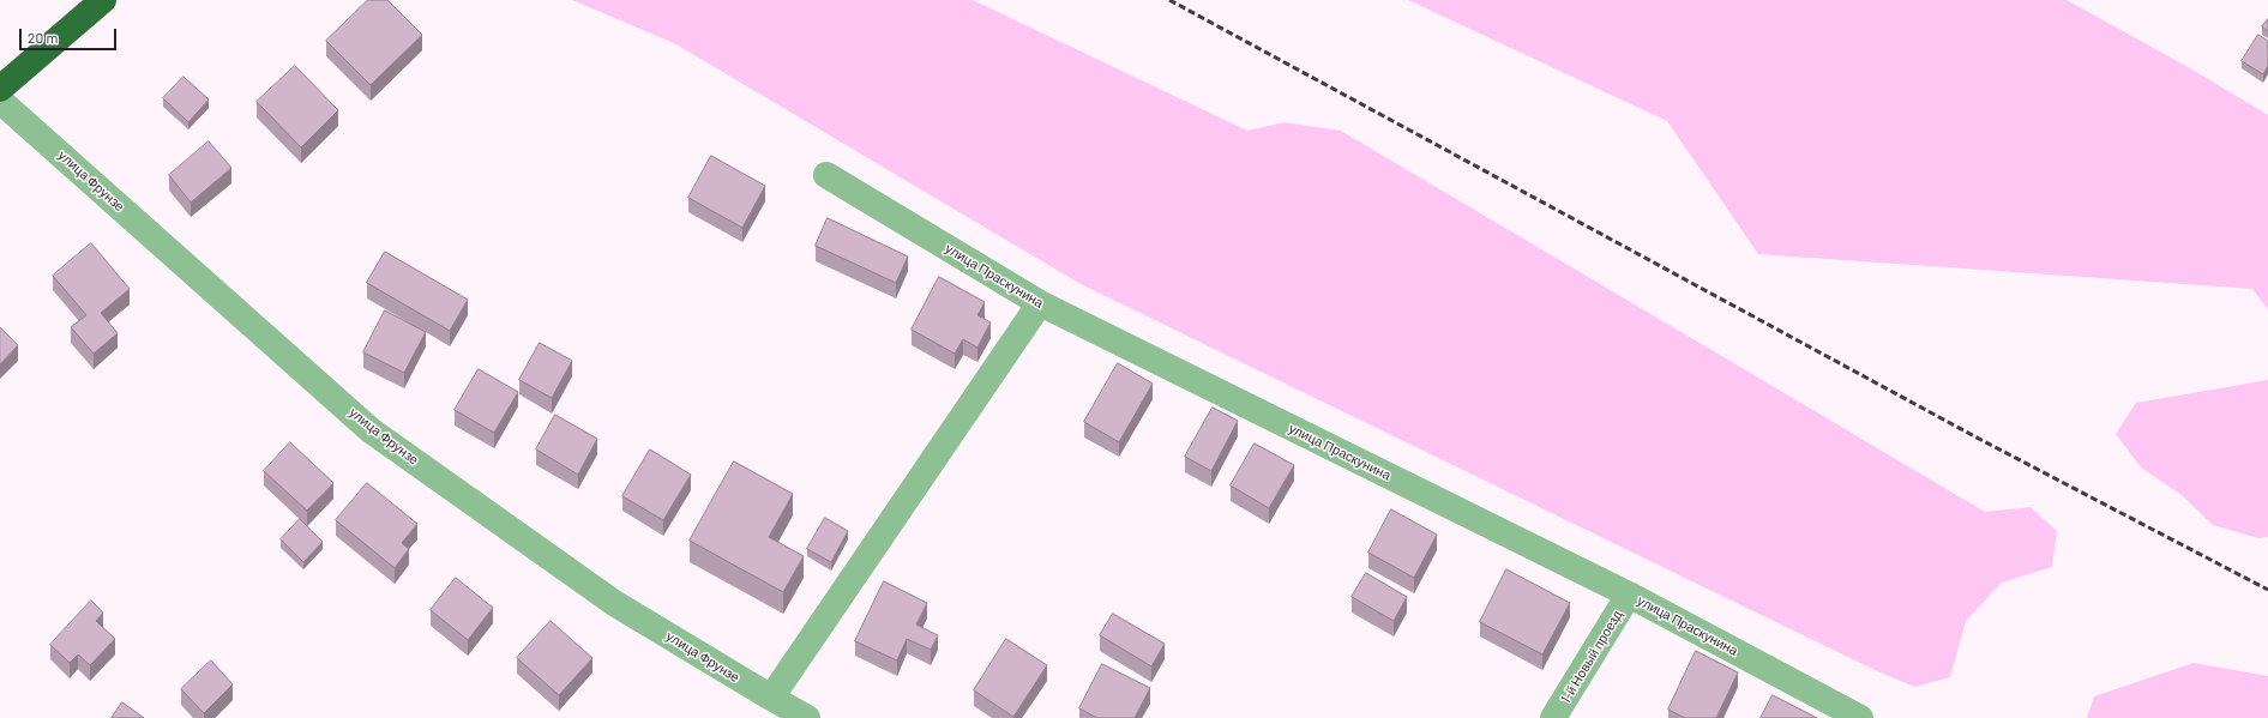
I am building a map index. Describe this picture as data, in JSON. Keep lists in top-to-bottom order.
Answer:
{
  "streets": {
    "street": ["улица Фрунзе", "улица Праскунина", "1-й Новый проезд"]
  },
  "crossings": [
    ["улица Праскунина", "1-й Новый проезд"]
  ],
  "scale_bar": "20 m"
}
